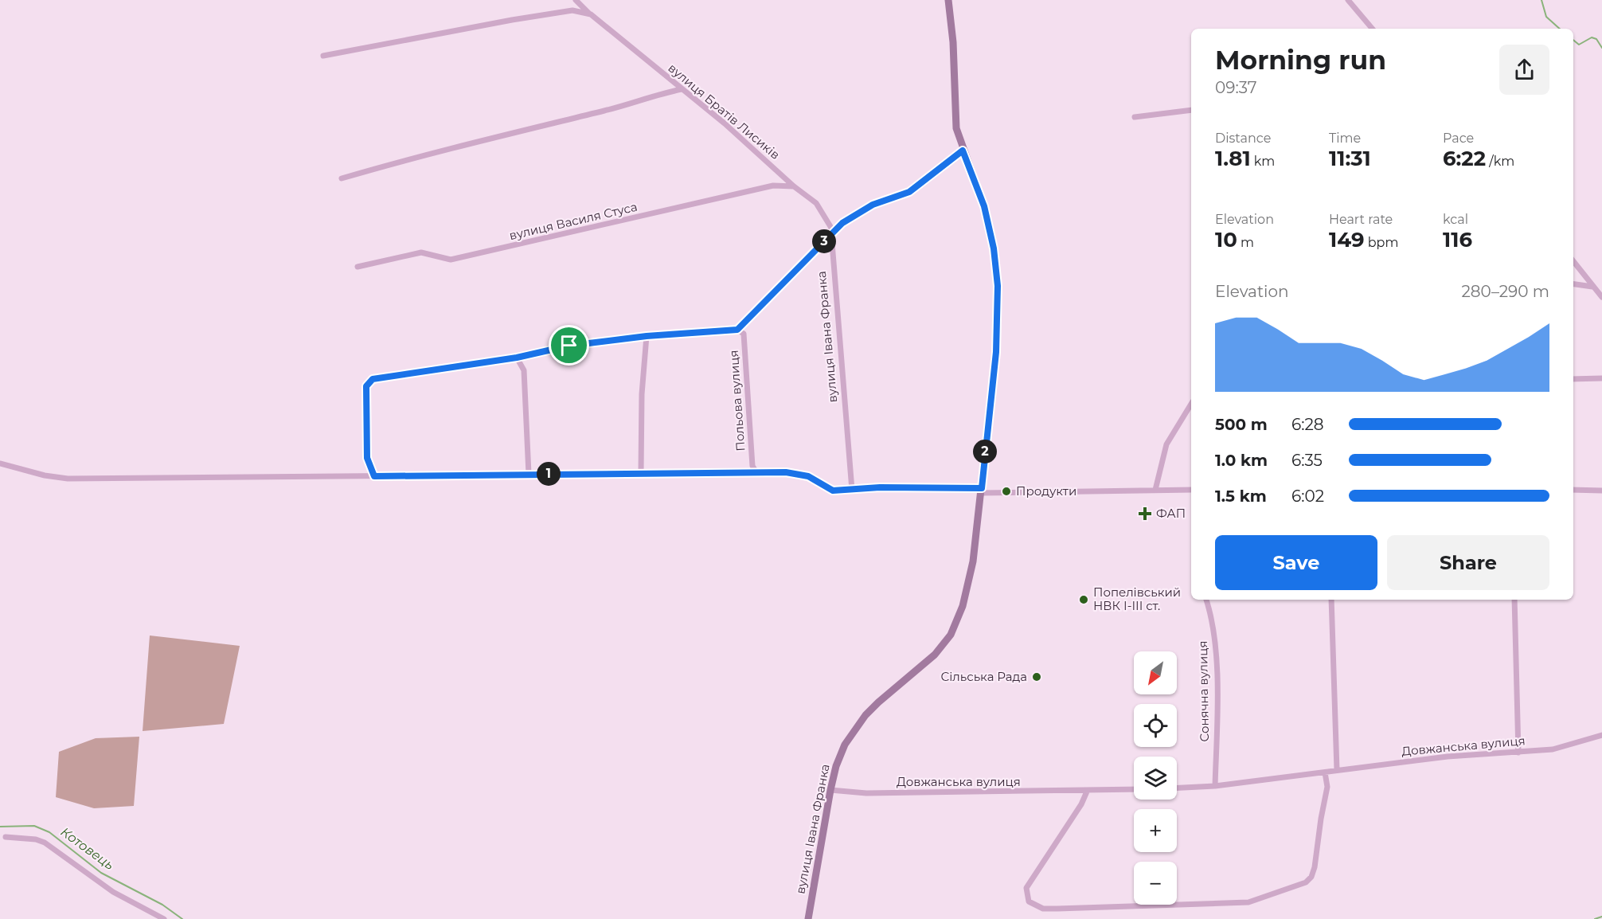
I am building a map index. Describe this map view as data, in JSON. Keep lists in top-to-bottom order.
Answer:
{
  "streets": {
    "main road": ["вулиця Івана Франка"],
    "street": [
      "вулиця Братів Лисиків",
      "вулиця Василя Стуса",
      "Польова вулиця",
      "Сонячна вулиця",
      "Довжанська вулиця"
    ]
  },
  "crossings": [
    ["вулиця Братів Лисиків", "вулиця Василя Стуса"],
    ["вулиця Братів Лисиків", "вулиця Івана Франка"],
    ["вулиця Івана Франка", "Довжанська вулиця"],
    ["Сонячна вулиця", "Довжанська вулиця"]
  ],
  "water": ["Котовець"],
  "places": {
    "other": ["Продукти", "Попелівський НВК І-ІІІ ст.", "Сільська Рада"],
    "health": ["ФАП"]
  },
  "north": "bottom left",
  "page": {
    "heading": ["Morning run", "09:37"],
    "stats": [
      ["Distance", "1.81 km"],
      ["Time", "11:31"],
      ["Pace", "6:22 /km"],
      ["Elevation", "10 m"],
      ["Heart rate", "149 bpm"],
      ["kcal", "116"]
    ],
    "pins": ["3", "2", "1"],
    "chart": ["Elevation", "280–290 m"],
    "list": [
      {
        "name": "500 m",
        "note": "6:28"
      },
      {
        "name": "1.0 km",
        "note": "6:35"
      },
      {
        "name": "1.5 km",
        "note": "6:02"
      }
    ],
    "buttons": ["Save", "Share"],
    "map_buttons": ["+", "−"]
  }
}
